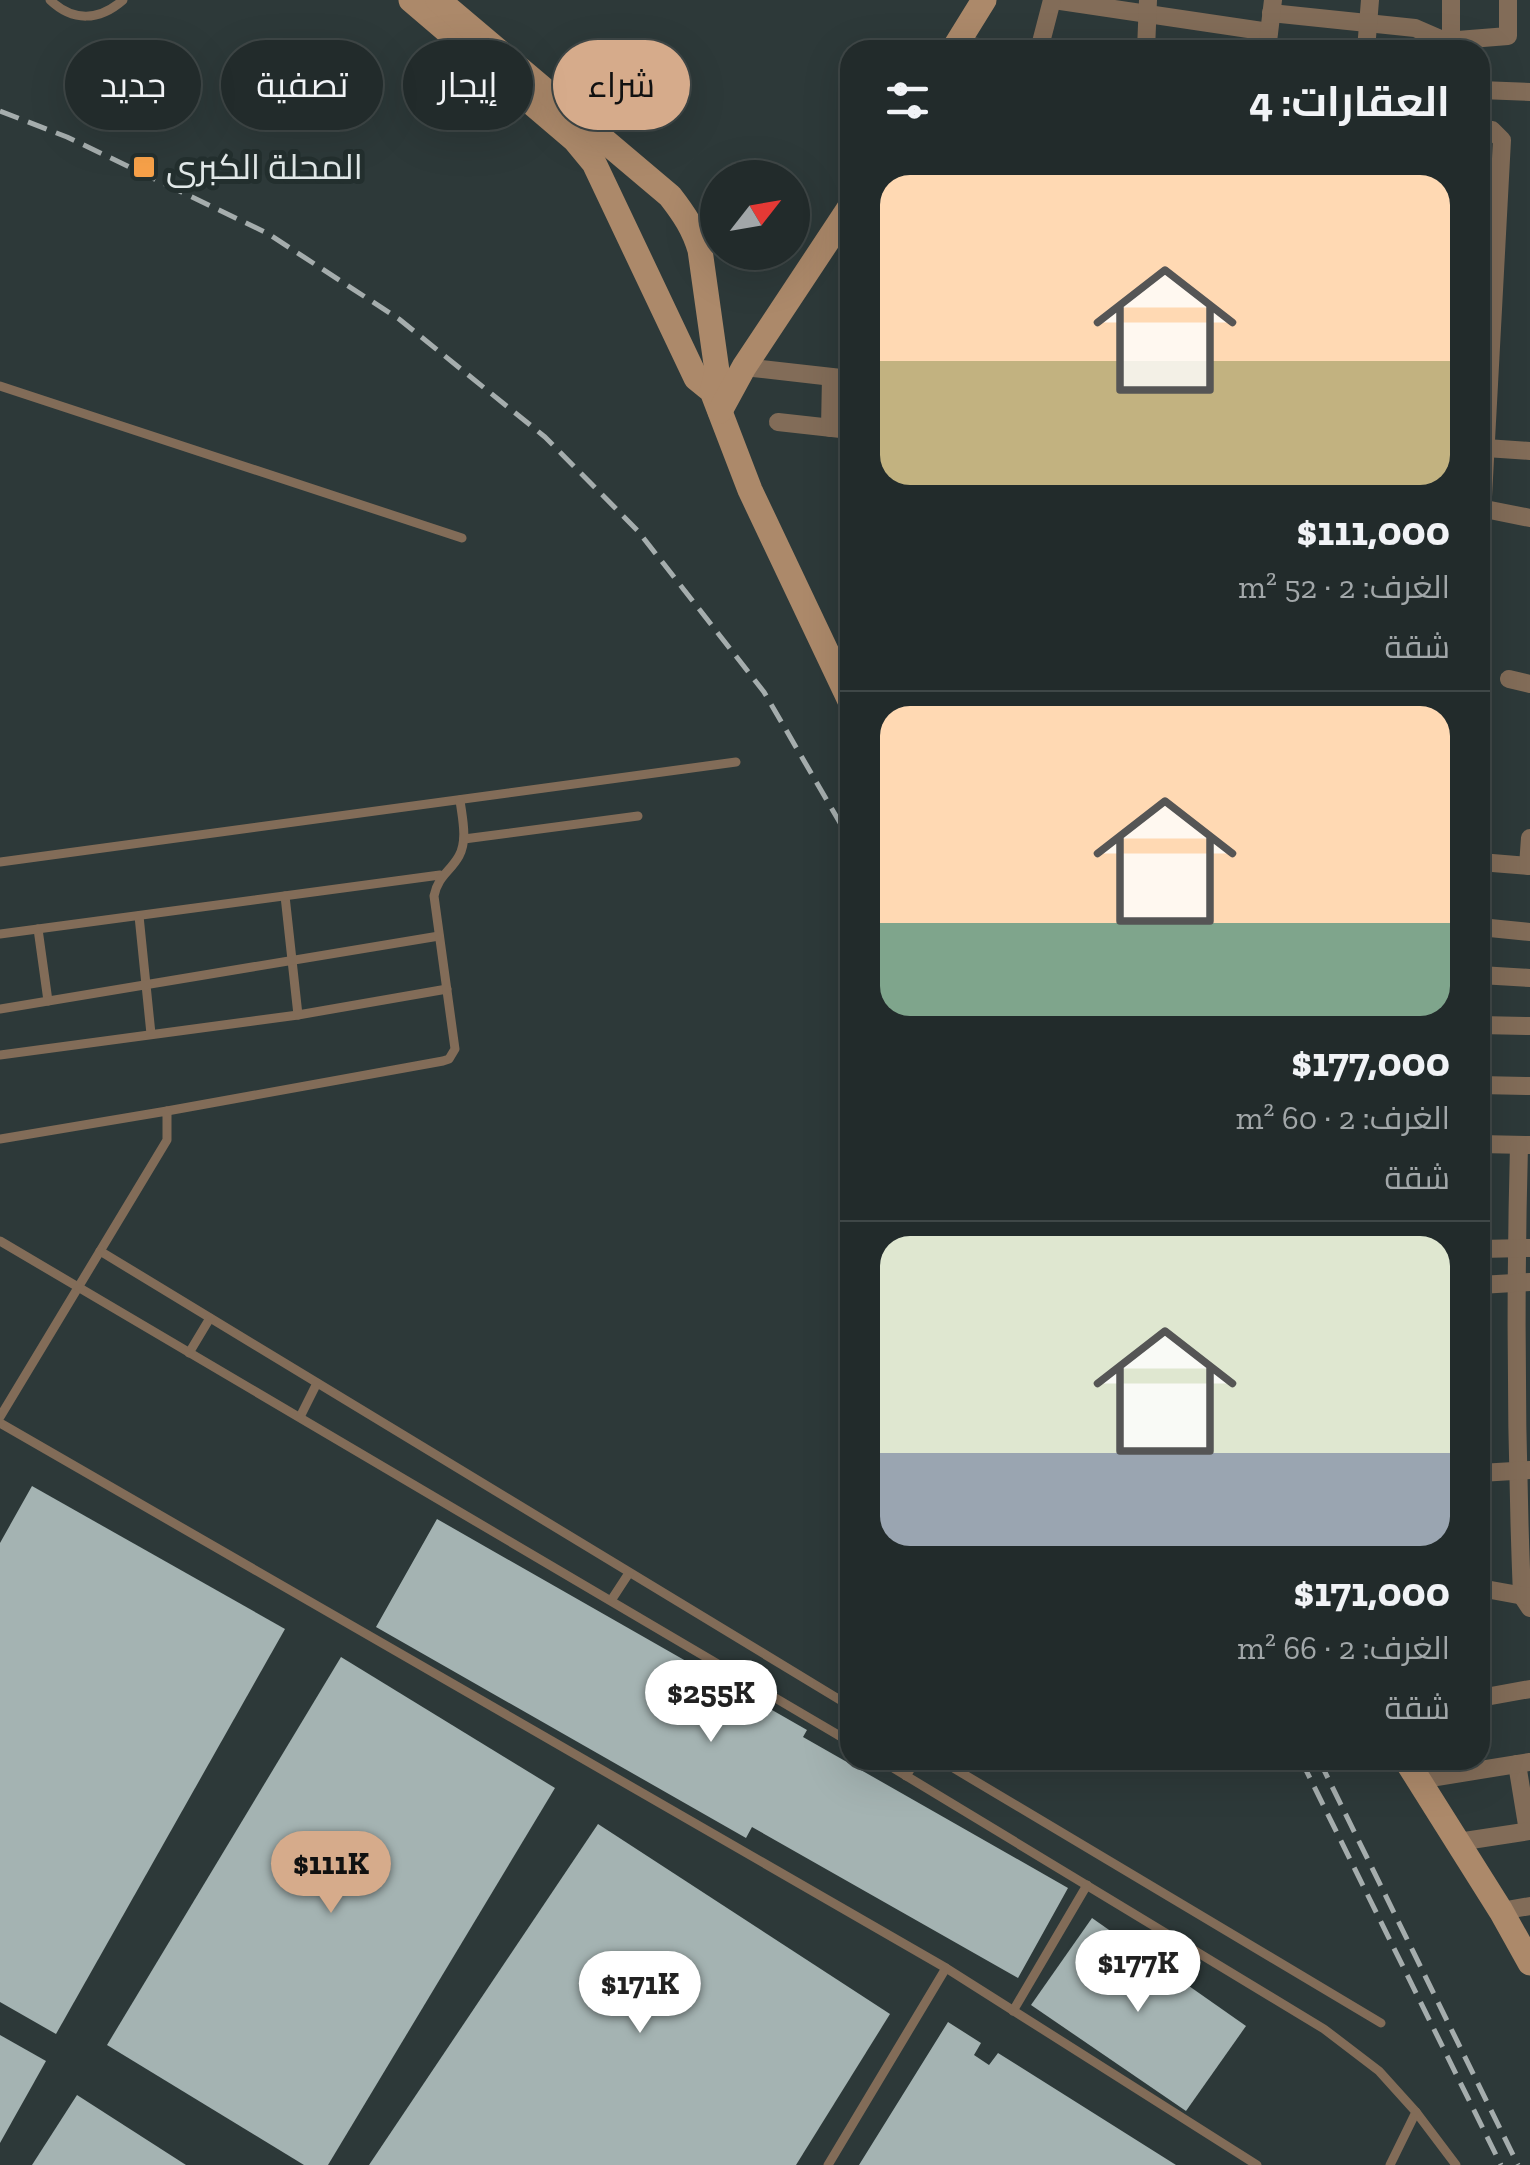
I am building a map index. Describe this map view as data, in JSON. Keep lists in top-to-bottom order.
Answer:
{
  "places": {
    "transit": ["المحلة الكبرى"]
  },
  "north": "top right",
  "page": {
    "chip": [
      "شراء",
      "إيجار",
      "تصفية",
      "جديد"
    ],
    "heading": "العقارات: 4",
    "list": [
      {
        "name": "$111,000",
        "note": "الغرف: 2 · 52 m² · شقة"
      },
      {
        "name": "$177,000",
        "note": "الغرف: 2 · 60 m² · شقة"
      },
      {
        "name": "$171,000",
        "note": "الغرف: 2 · 66 m² · شقة"
      }
    ],
    "price": [
      "$255K",
      "$111K",
      "$177K",
      "$171K"
    ]
  }
}
